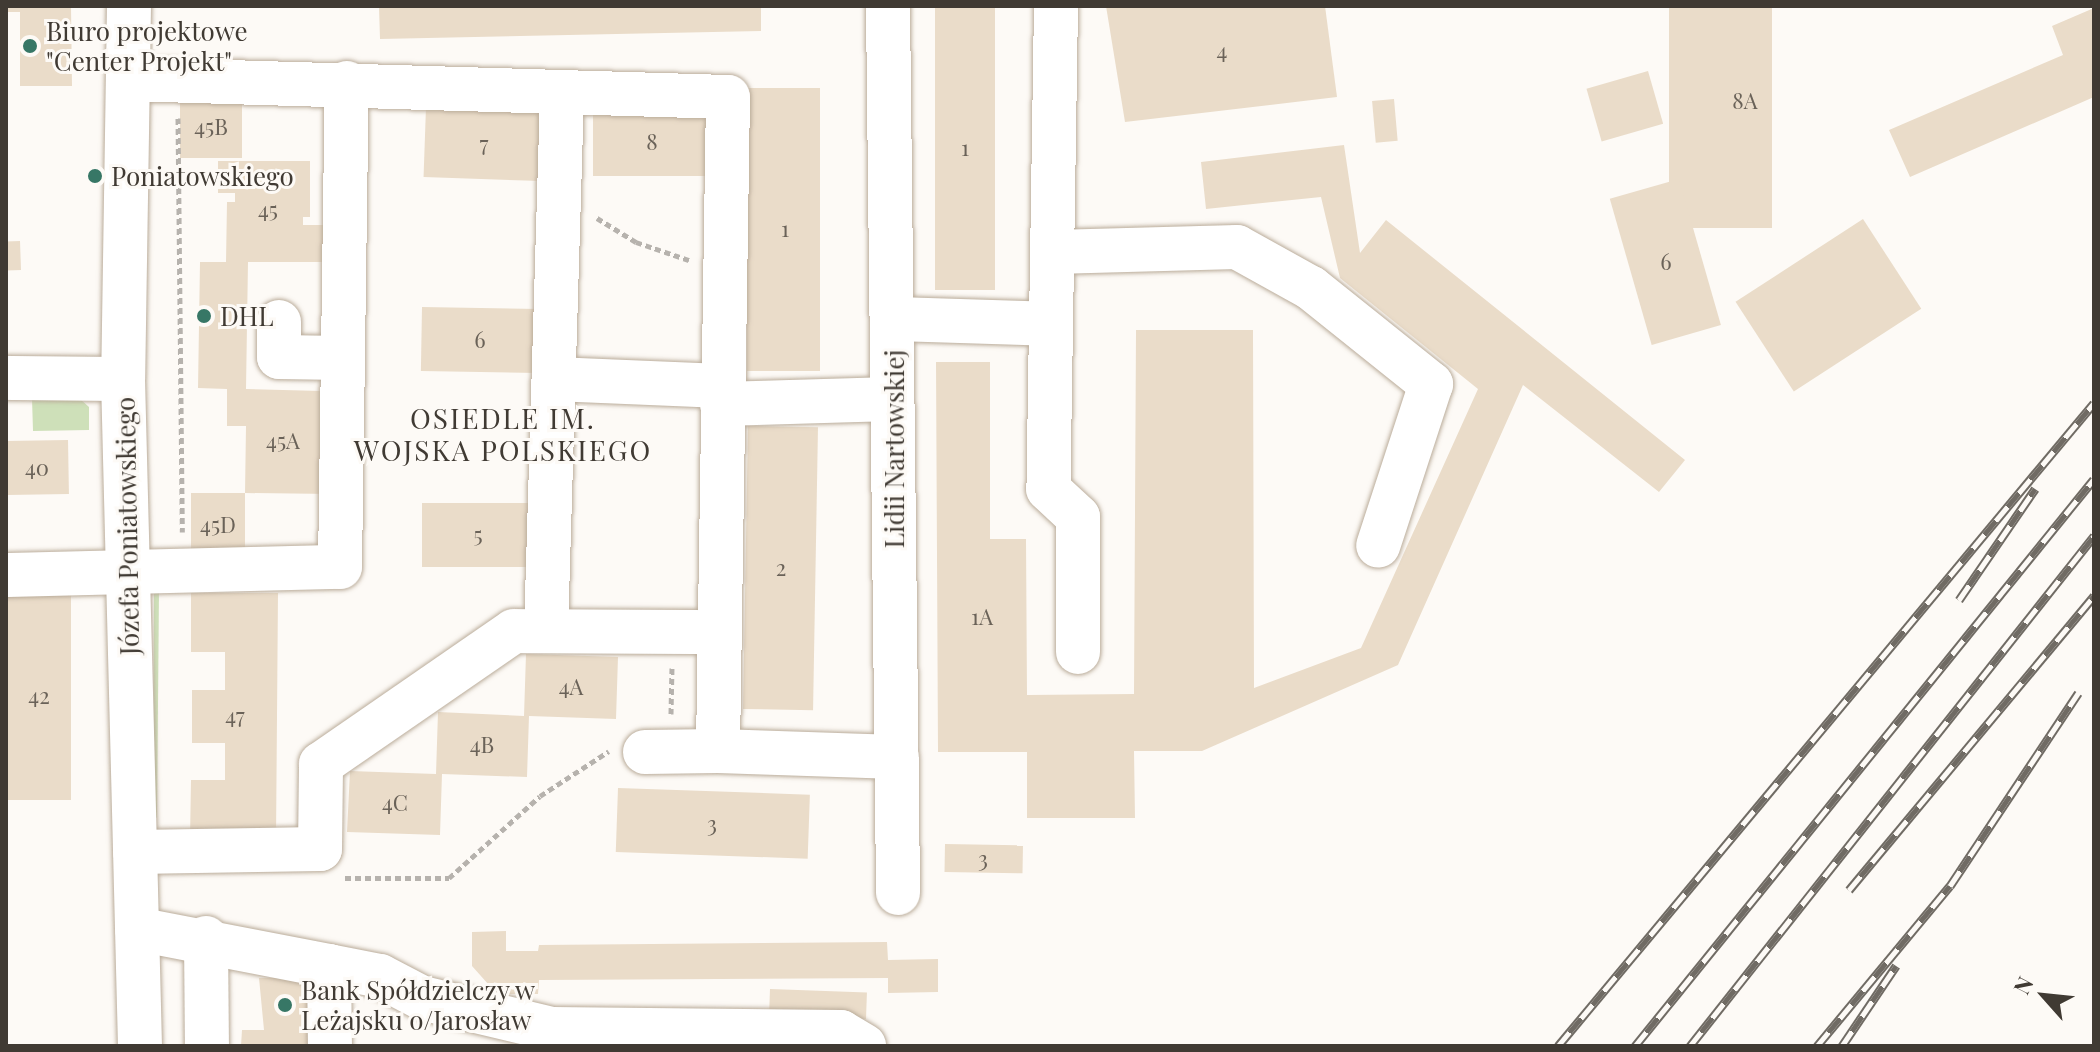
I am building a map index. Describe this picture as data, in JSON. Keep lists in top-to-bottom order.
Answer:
{
  "streets": {
    "street": ["Lidii Nartowskiej", "Józefa Poniatowskiego"]
  },
  "districts": ["OSIEDLE IM. WOJSKA POLSKIEGO"],
  "places": [
    "Biuro projektowe \"Center Projekt\"",
    "Poniatowskiego",
    "DHL",
    "Bank Spółdzielczy w Leżajsku o/Jarosław"
  ],
  "house_numbers": [
    "4",
    "8A",
    "45B",
    "8",
    "7",
    "1",
    "45",
    "1",
    "6",
    "6",
    "45A",
    "40",
    "45D",
    "5",
    "2",
    "1A",
    "4A",
    "42",
    "47",
    "4B",
    "4C",
    "3",
    "3"
  ],
  "north": "top left"
}
